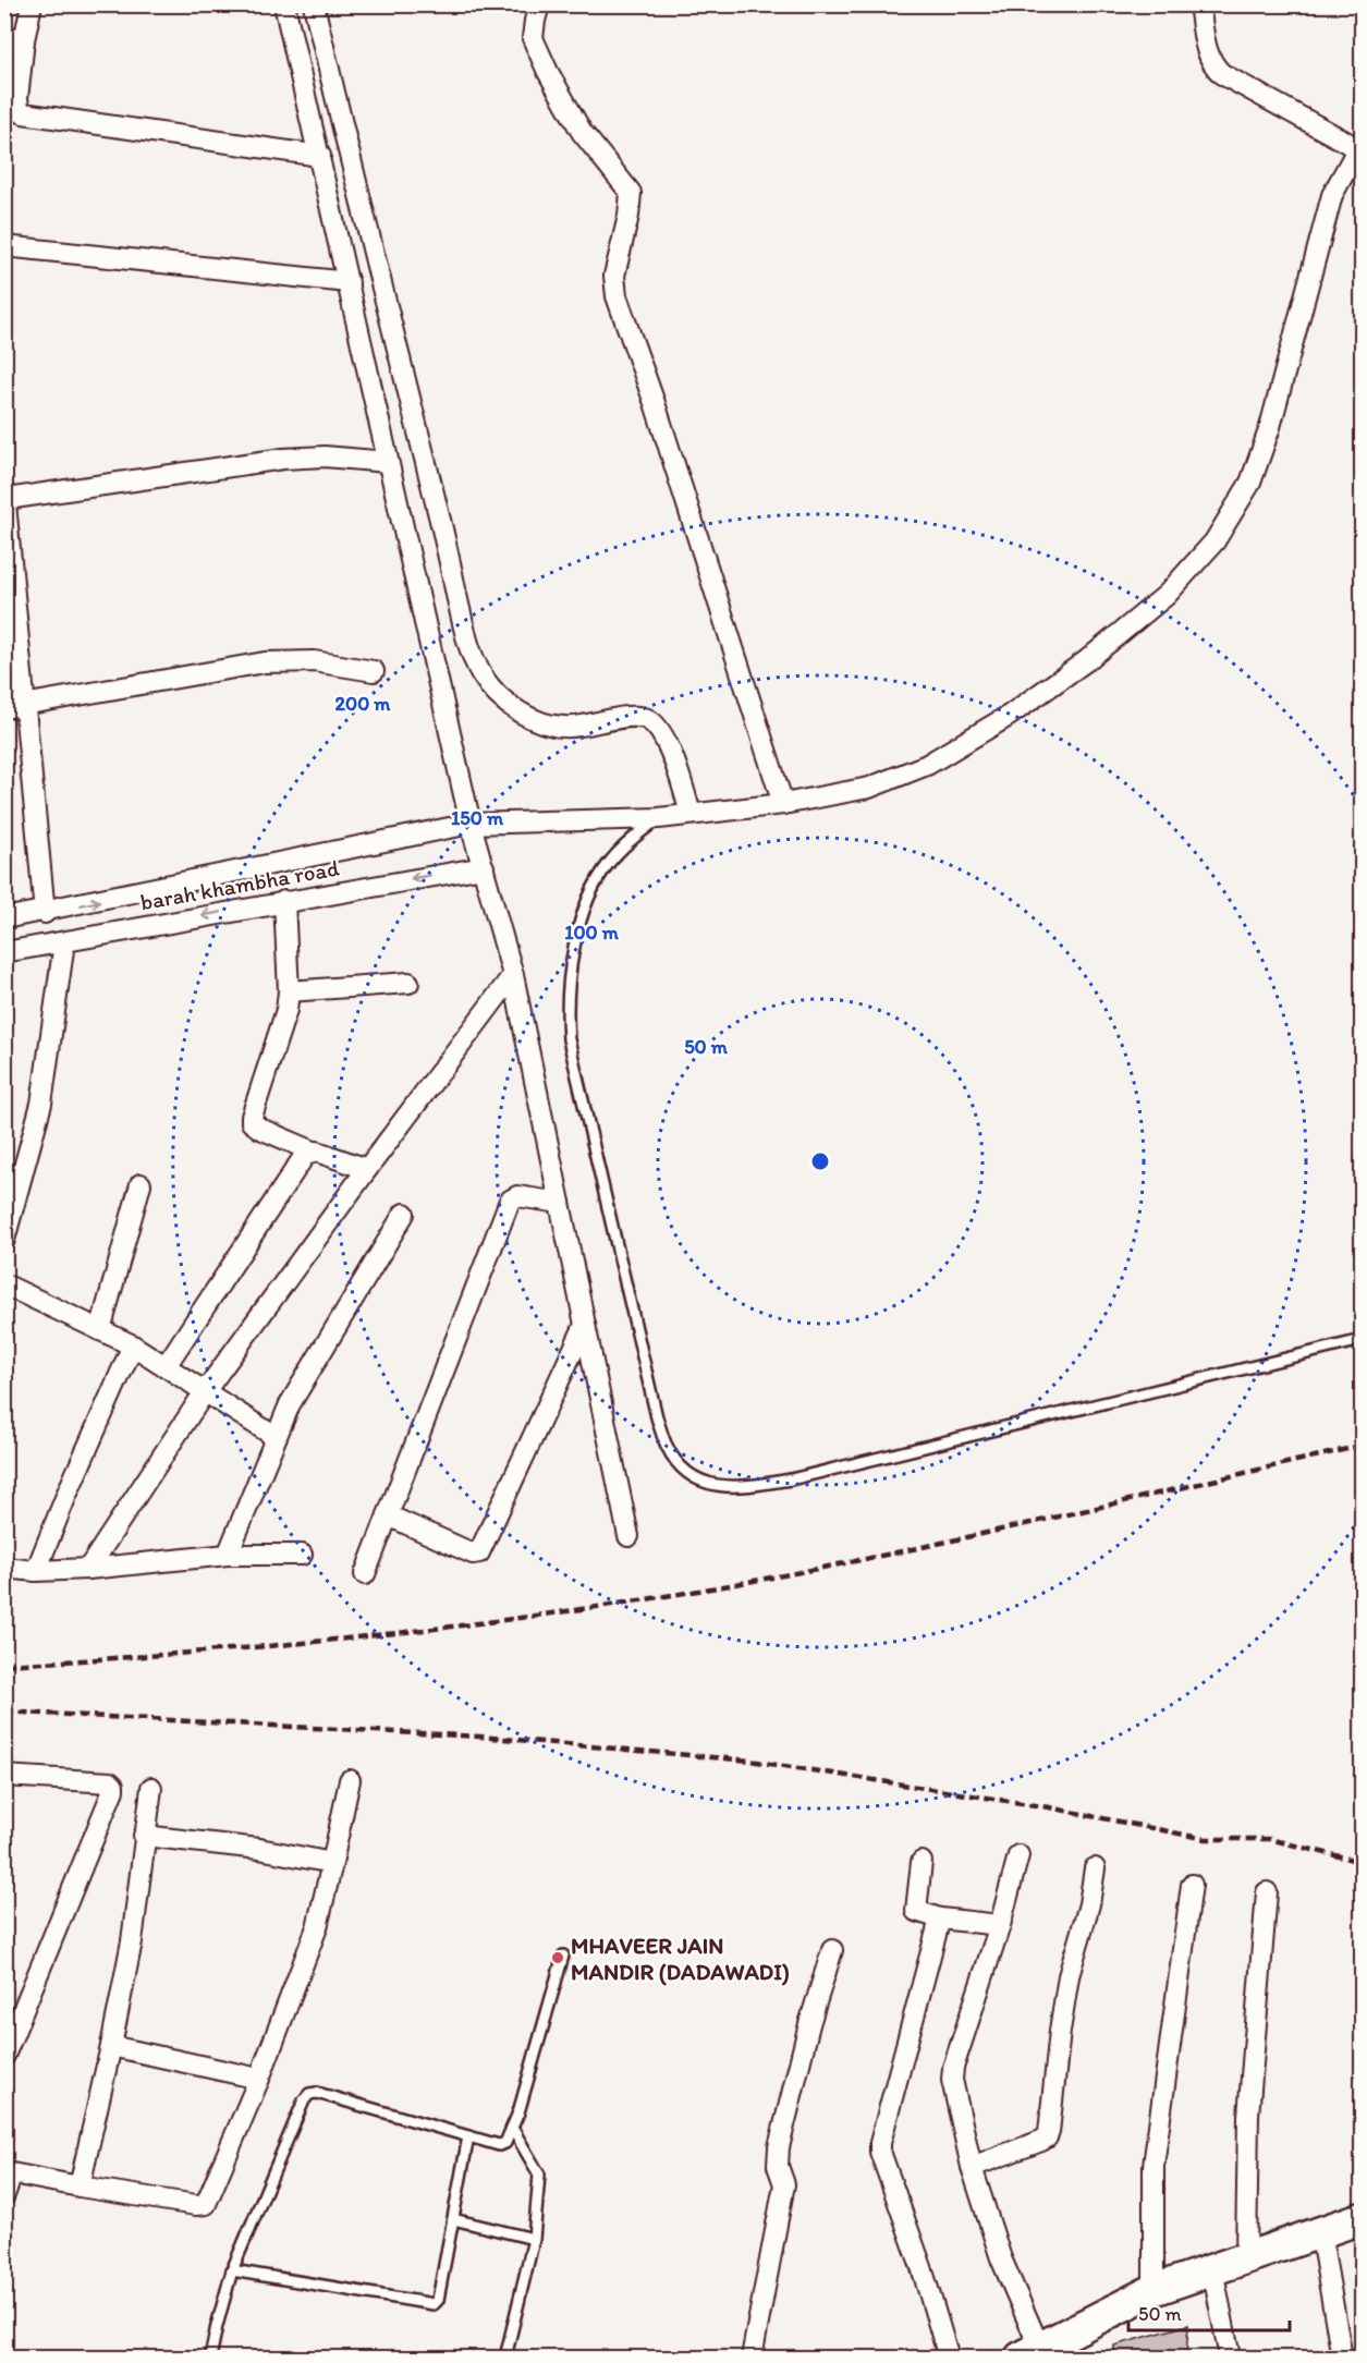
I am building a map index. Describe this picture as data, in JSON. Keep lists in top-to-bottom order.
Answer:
{
  "streets": {
    "street": ["barah khambha road"]
  },
  "places": ["MHAVEER JAIN MANDIR (DADAWADI)"],
  "scale_bar": "50 m",
  "rings": [
    "200 m",
    "150 m",
    "100 m",
    "50 m"
  ]
}
